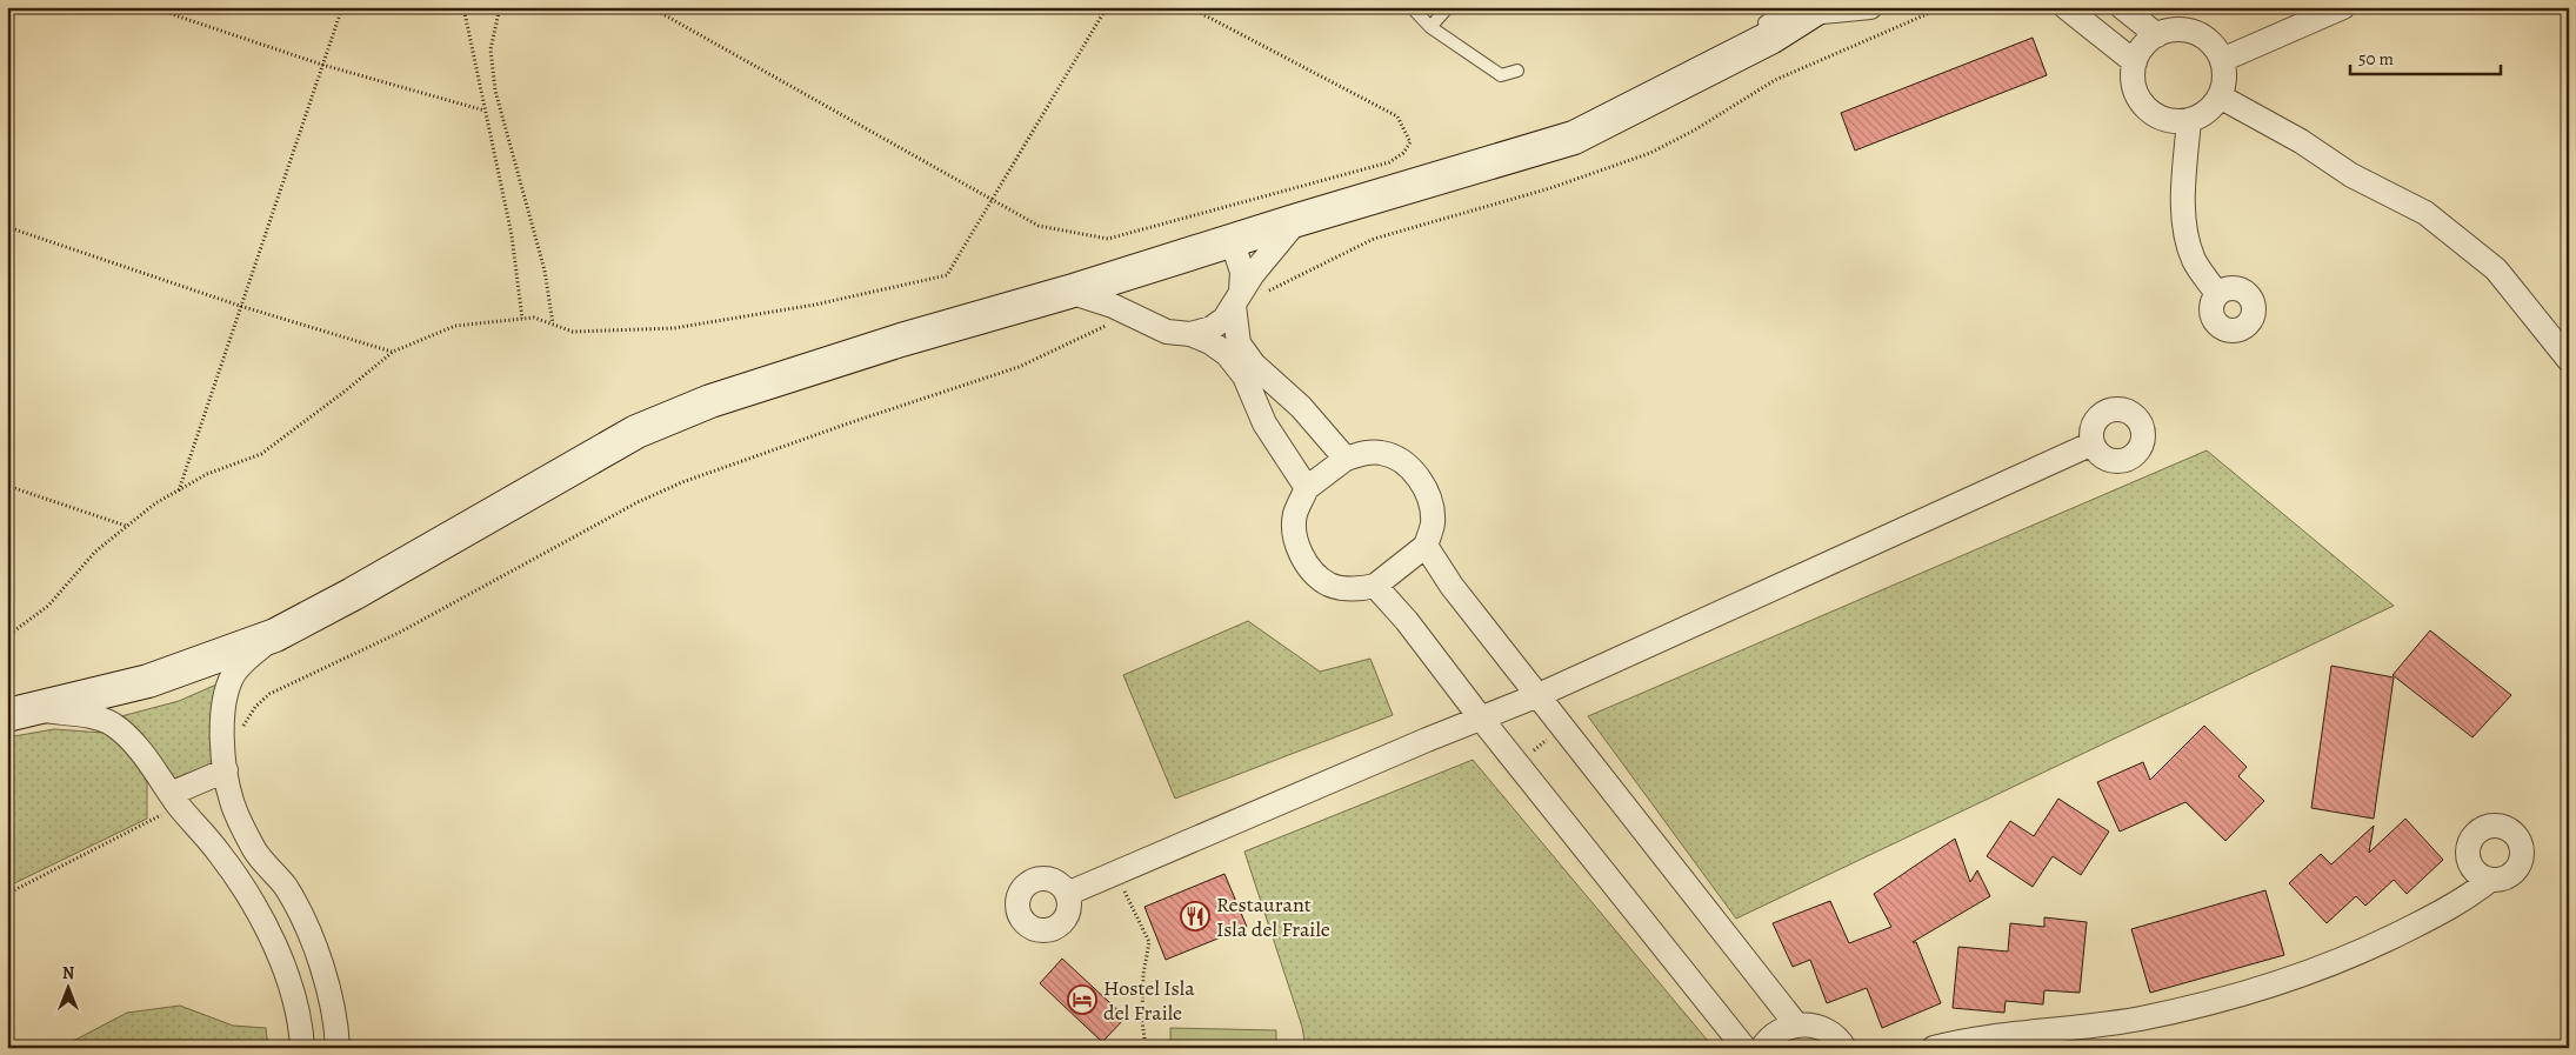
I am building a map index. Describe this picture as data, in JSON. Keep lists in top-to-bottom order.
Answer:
{
  "places": {
    "restaurant": ["Restaurant Isla del Fraile"],
    "hotel": ["Hostel Isla del Fraile"]
  },
  "scale_bar": "50 m",
  "north": "top"
}
